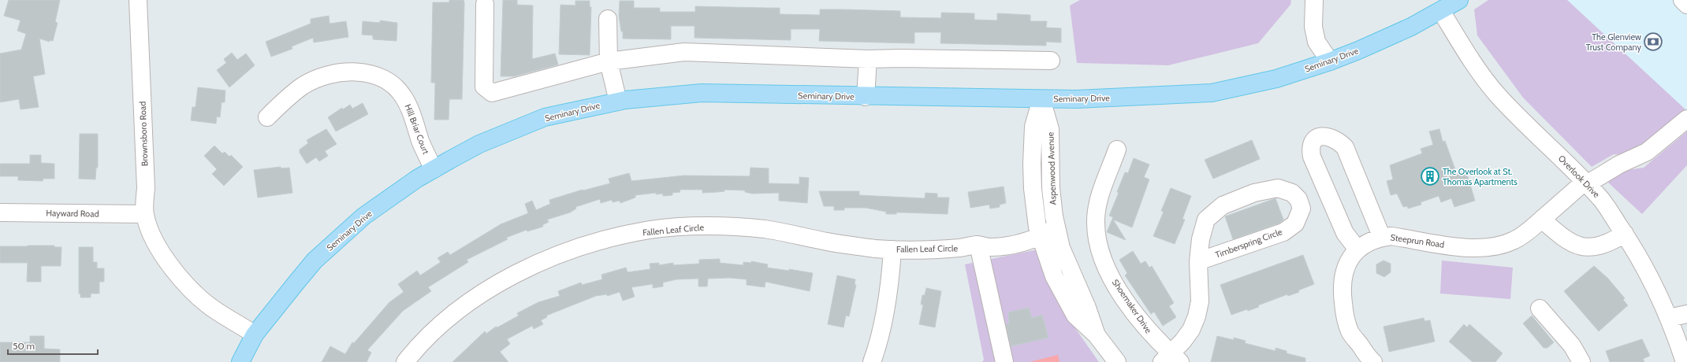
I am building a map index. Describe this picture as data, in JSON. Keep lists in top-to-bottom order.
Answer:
{
  "streets": {
    "main road": ["Seminary Drive"],
    "street": [
      "Hill Briar Court",
      "Brownsboro Road",
      "Aspenwood Avenue",
      "Overlook Drive",
      "Hayward Road",
      "Fallen Leaf Circle",
      "Steeprun Road",
      "Timberspring Circle",
      "Shoemaker Drive"
    ]
  },
  "crossings": [
    ["Seminary Drive", "Hill Briar Court"],
    ["Seminary Drive", "Brownsboro Road"],
    ["Seminary Drive", "Aspenwood Avenue"],
    ["Seminary Drive", "Overlook Drive"],
    ["Brownsboro Road", "Hayward Road"],
    ["Aspenwood Avenue", "Fallen Leaf Circle"],
    ["Overlook Drive", "Steeprun Road"],
    ["Timberspring Circle", "Shoemaker Drive"]
  ],
  "places": {
    "bank": ["The Glenview Trust Company"],
    "building": ["The Overlook at St. Thomas Apartments"]
  },
  "scale_bar": "50 m"
}
